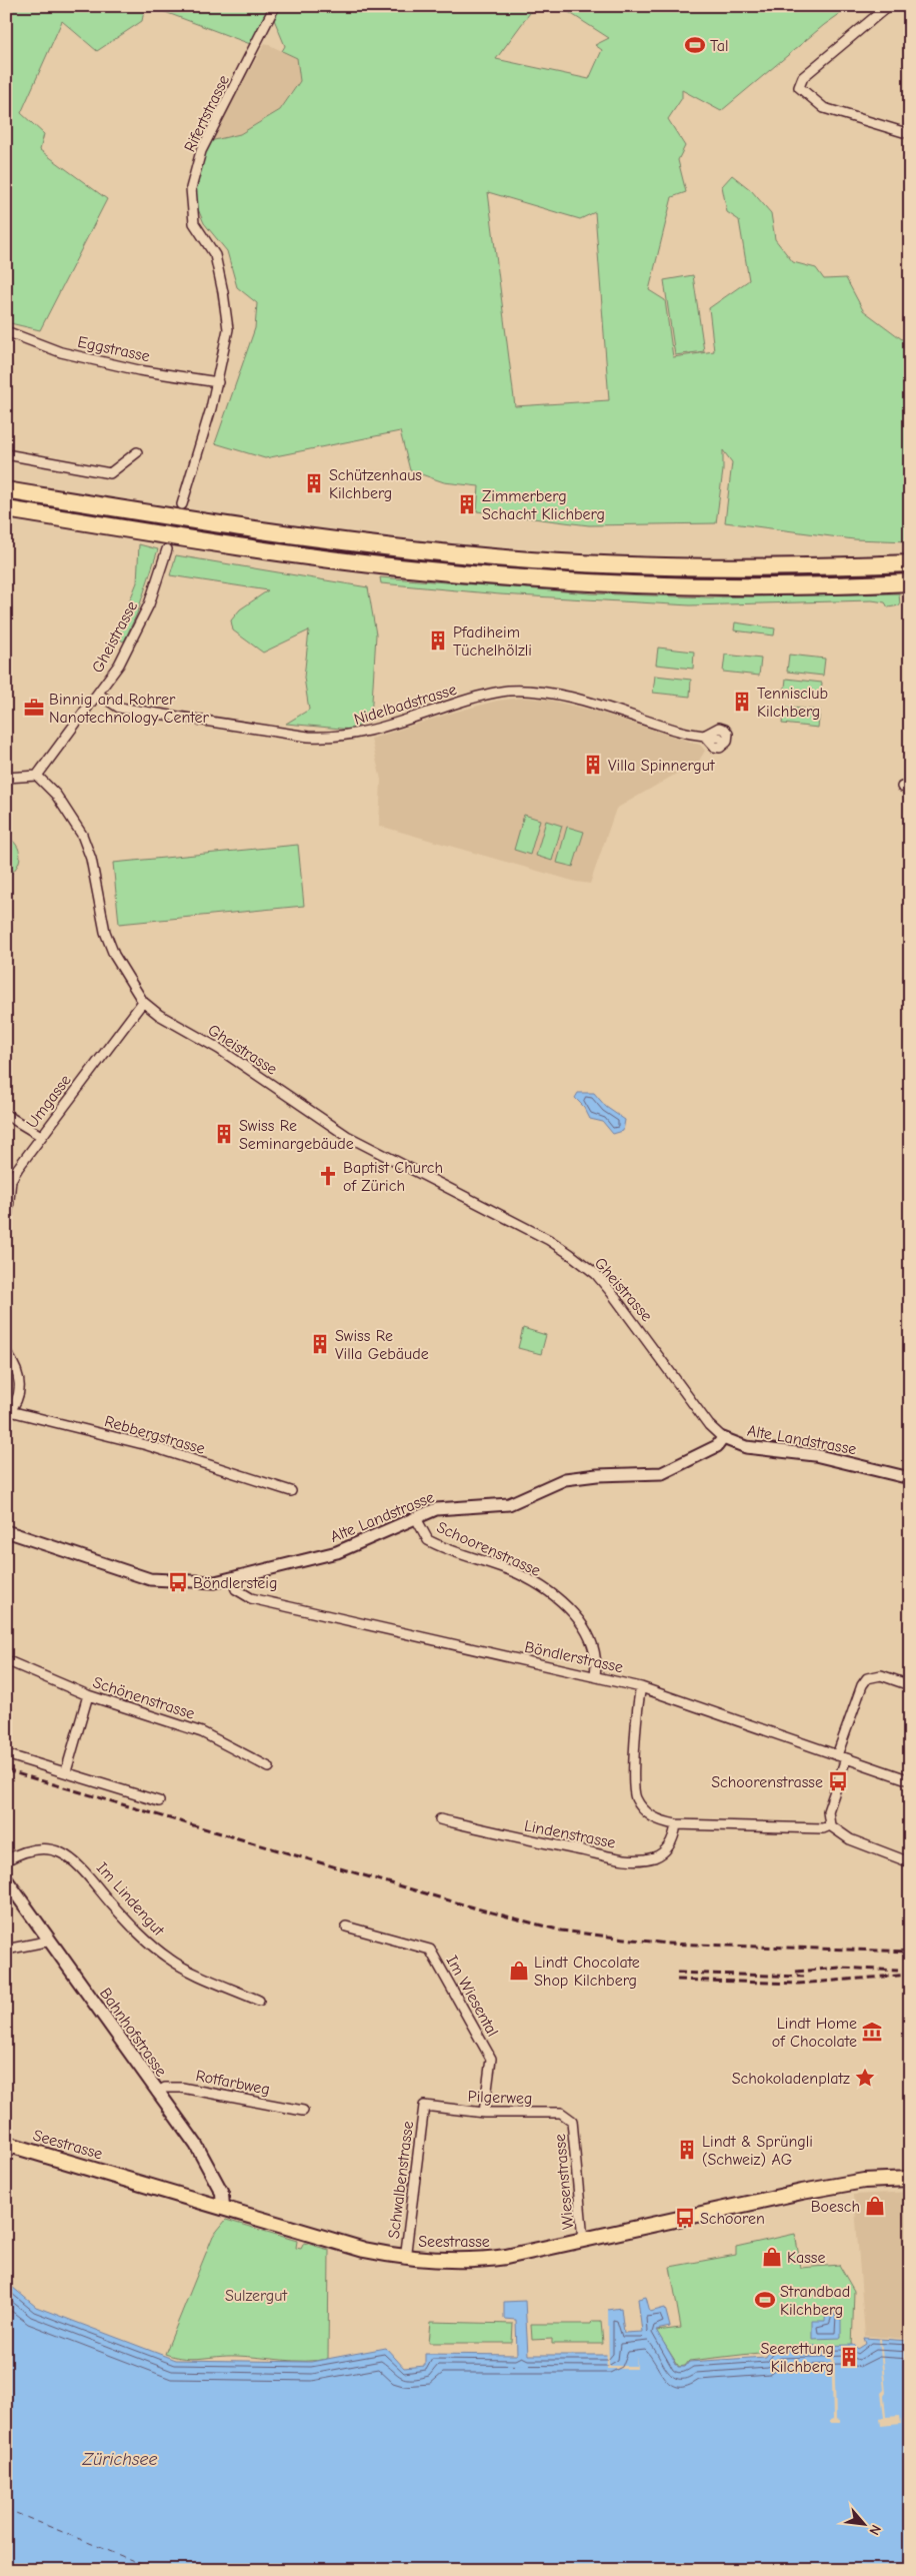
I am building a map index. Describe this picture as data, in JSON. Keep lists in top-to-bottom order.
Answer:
{
  "streets": {
    "main road": ["Bahnhofstrasse", "Seestrasse"],
    "street": [
      "Rifertstrasse",
      "Eggstrasse",
      "Gheistrasse",
      "Nidelbadstrasse",
      "Umgasse",
      "Rebbergstrasse",
      "Alte Landstrasse",
      "Schoorenstrasse",
      "Böndlerstrasse",
      "Schönenstrasse",
      "Lindenstrasse",
      "Im Lindengut",
      "Im Wiesental",
      "Rotfarbweg",
      "Pilgerweg",
      "Schwalbenstrasse",
      "Wiesenstrasse"
    ]
  },
  "crossings": [
    ["Rifertstrasse", "Eggstrasse"],
    ["Gheistrasse", "Nidelbadstrasse"],
    ["Gheistrasse", "Umgasse"],
    ["Gheistrasse", "Alte Landstrasse"],
    ["Alte Landstrasse", "Schoorenstrasse"],
    ["Alte Landstrasse", "Böndlerstrasse"],
    ["Schoorenstrasse", "Böndlerstrasse"],
    ["Im Wiesental", "Pilgerweg"],
    ["Bahnhofstrasse", "Rotfarbweg"],
    ["Bahnhofstrasse", "Seestrasse"],
    ["Pilgerweg", "Schwalbenstrasse"],
    ["Pilgerweg", "Wiesenstrasse"],
    ["Seestrasse", "Schwalbenstrasse"],
    ["Seestrasse", "Wiesenstrasse"]
  ],
  "water": ["Zürichsee"],
  "parks": ["Sulzergut"],
  "places": {
    "sports": ["Tal", "Strandbad Kilchberg"],
    "building": [
      "Schützenhaus Kilchberg",
      "Zimmerberg Schacht Klichberg",
      "Pfadiheim Tüchelhölzli",
      "Tennisclub Kilchberg",
      "Villa Spinnergut",
      "Swiss Re Seminargebäude",
      "Swiss Re Villa Gebäude",
      "Lindt & Sprüngli (Schweiz) AG",
      "Seerettung Kilchberg"
    ],
    "office": ["Binnig and Rohrer Nanotechnology Center"],
    "church": ["Baptist Church of Zürich"],
    "bus stop": ["Böndlersteig", "Schoorenstrasse", "Schooren"],
    "shop": ["Lindt Chocolate Shop Kilchberg", "Boesch", "Kasse"],
    "museum": ["Lindt Home of Chocolate"],
    "place": ["Schokoladenplatz"]
  },
  "north": "bottom right"
}
